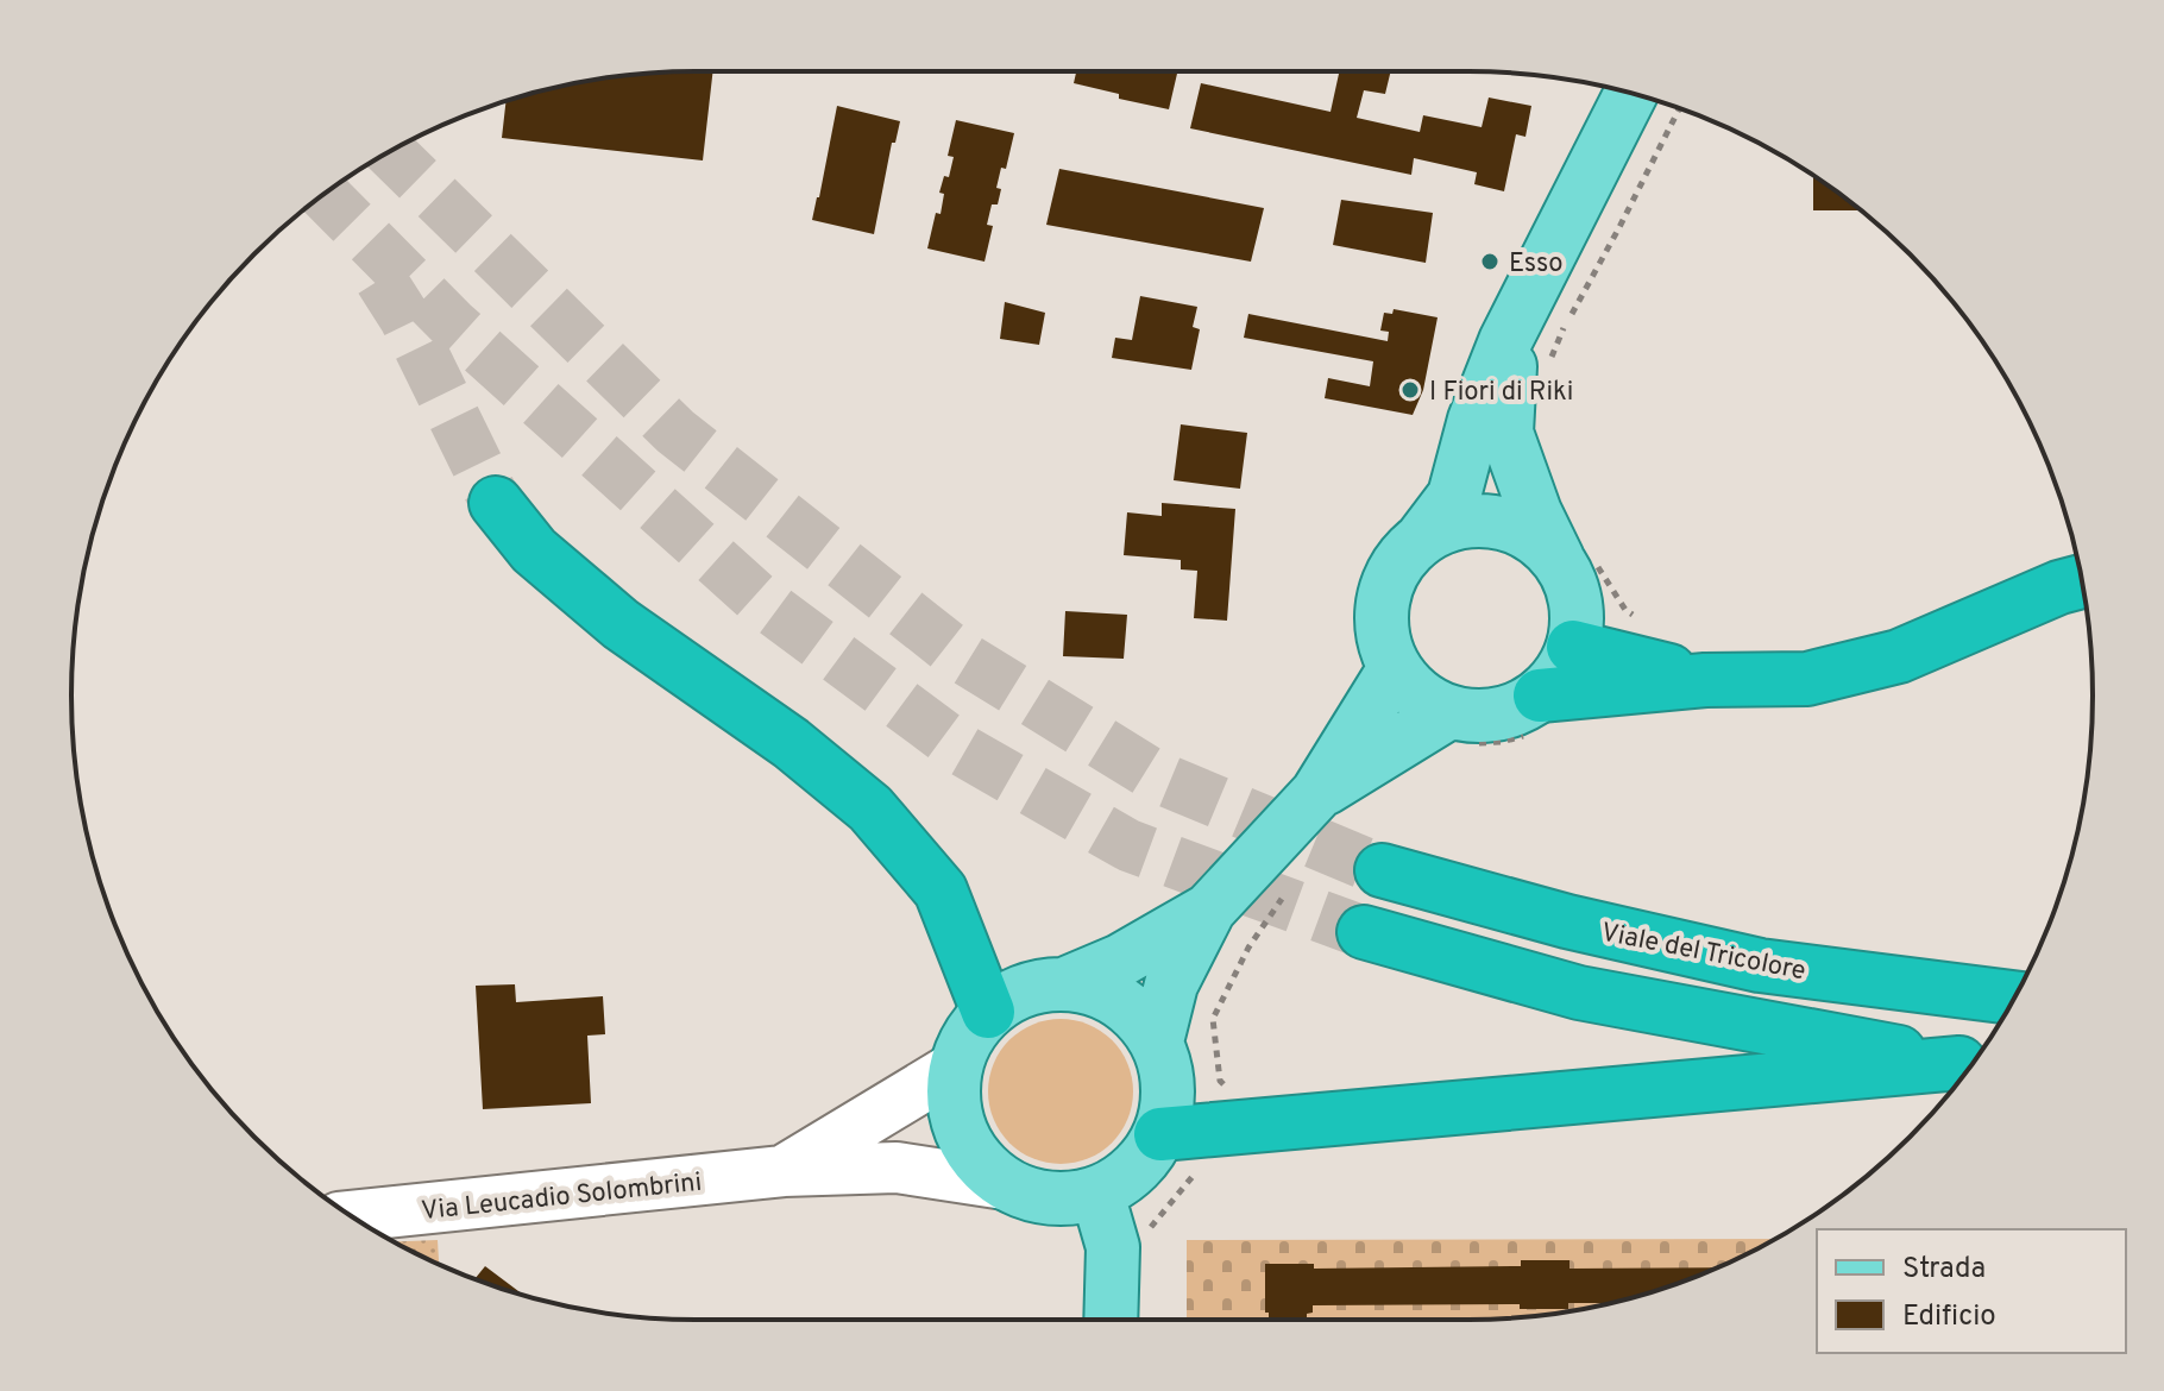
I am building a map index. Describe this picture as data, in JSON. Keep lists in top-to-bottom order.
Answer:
{
  "streets": {
    "highway": ["Viale del Tricolore"],
    "street": ["Via Leucadio Solombrini"]
  },
  "places": ["Esso", "I Fiori di Riki"],
  "legend": ["Strada", "Edificio"]
}
